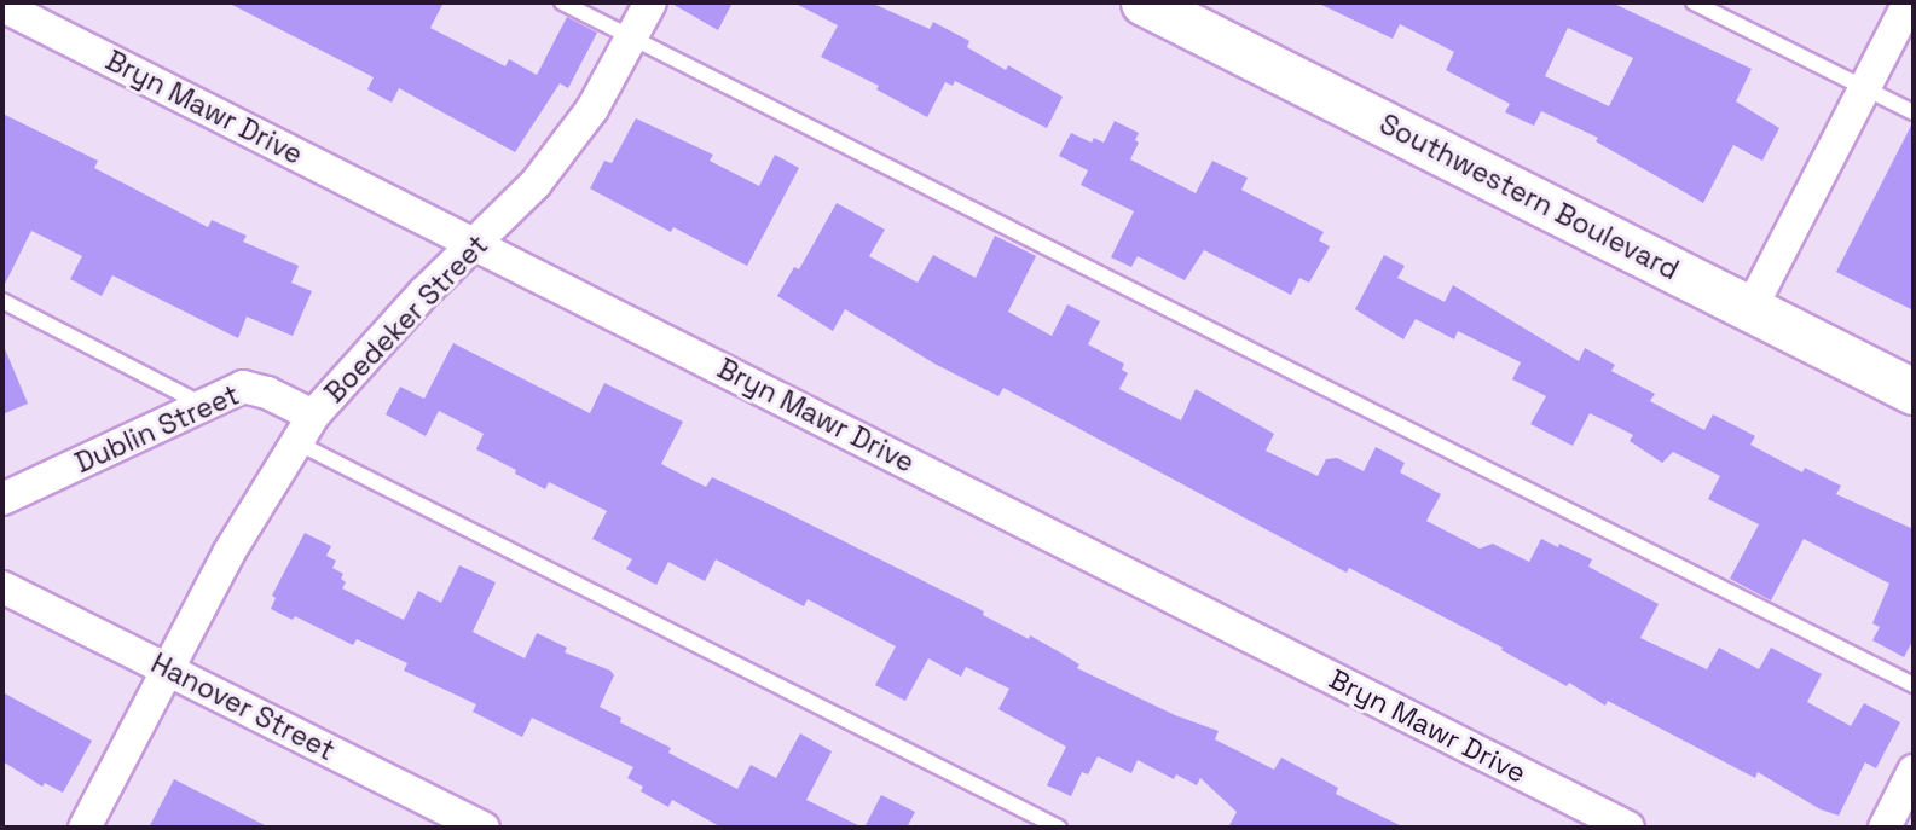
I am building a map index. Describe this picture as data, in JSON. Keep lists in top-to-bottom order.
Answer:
{
  "streets": {
    "street": [
      "Bryn Mawr Drive",
      "Southwestern Boulevard",
      "Boedeker Street",
      "Dublin Street",
      "Hanover Street"
    ]
  },
  "crossings": [
    ["Bryn Mawr Drive", "Boedeker Street"],
    ["Boedeker Street", "Dublin Street"],
    ["Boedeker Street", "Hanover Street"]
  ]
}
